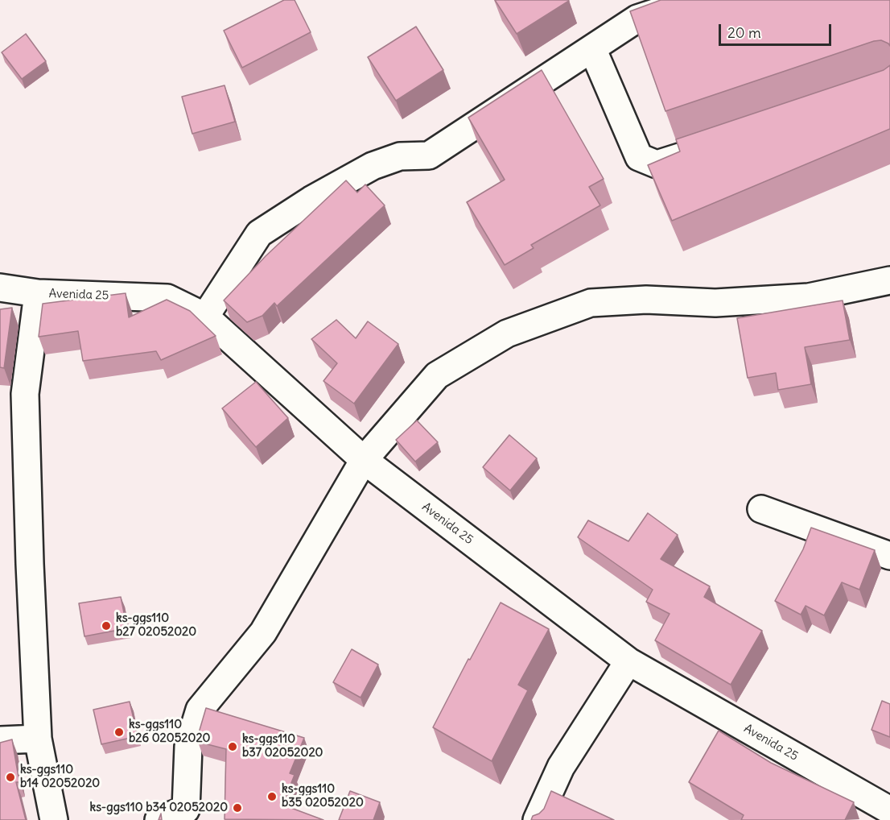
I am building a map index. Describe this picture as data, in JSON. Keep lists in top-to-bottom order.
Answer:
{
  "streets": {
    "street": ["Avenida 25"]
  },
  "places": [
    "ks-ggs110 b27 02052020",
    "ks-ggs110 b26 02052020",
    "ks-ggs110 b37 02052020",
    "ks-ggs110 b14 02052020",
    "ks-ggs110 b35 02052020",
    "ks-ggs110 b34 02052020"
  ],
  "scale_bar": "20 m"
}
